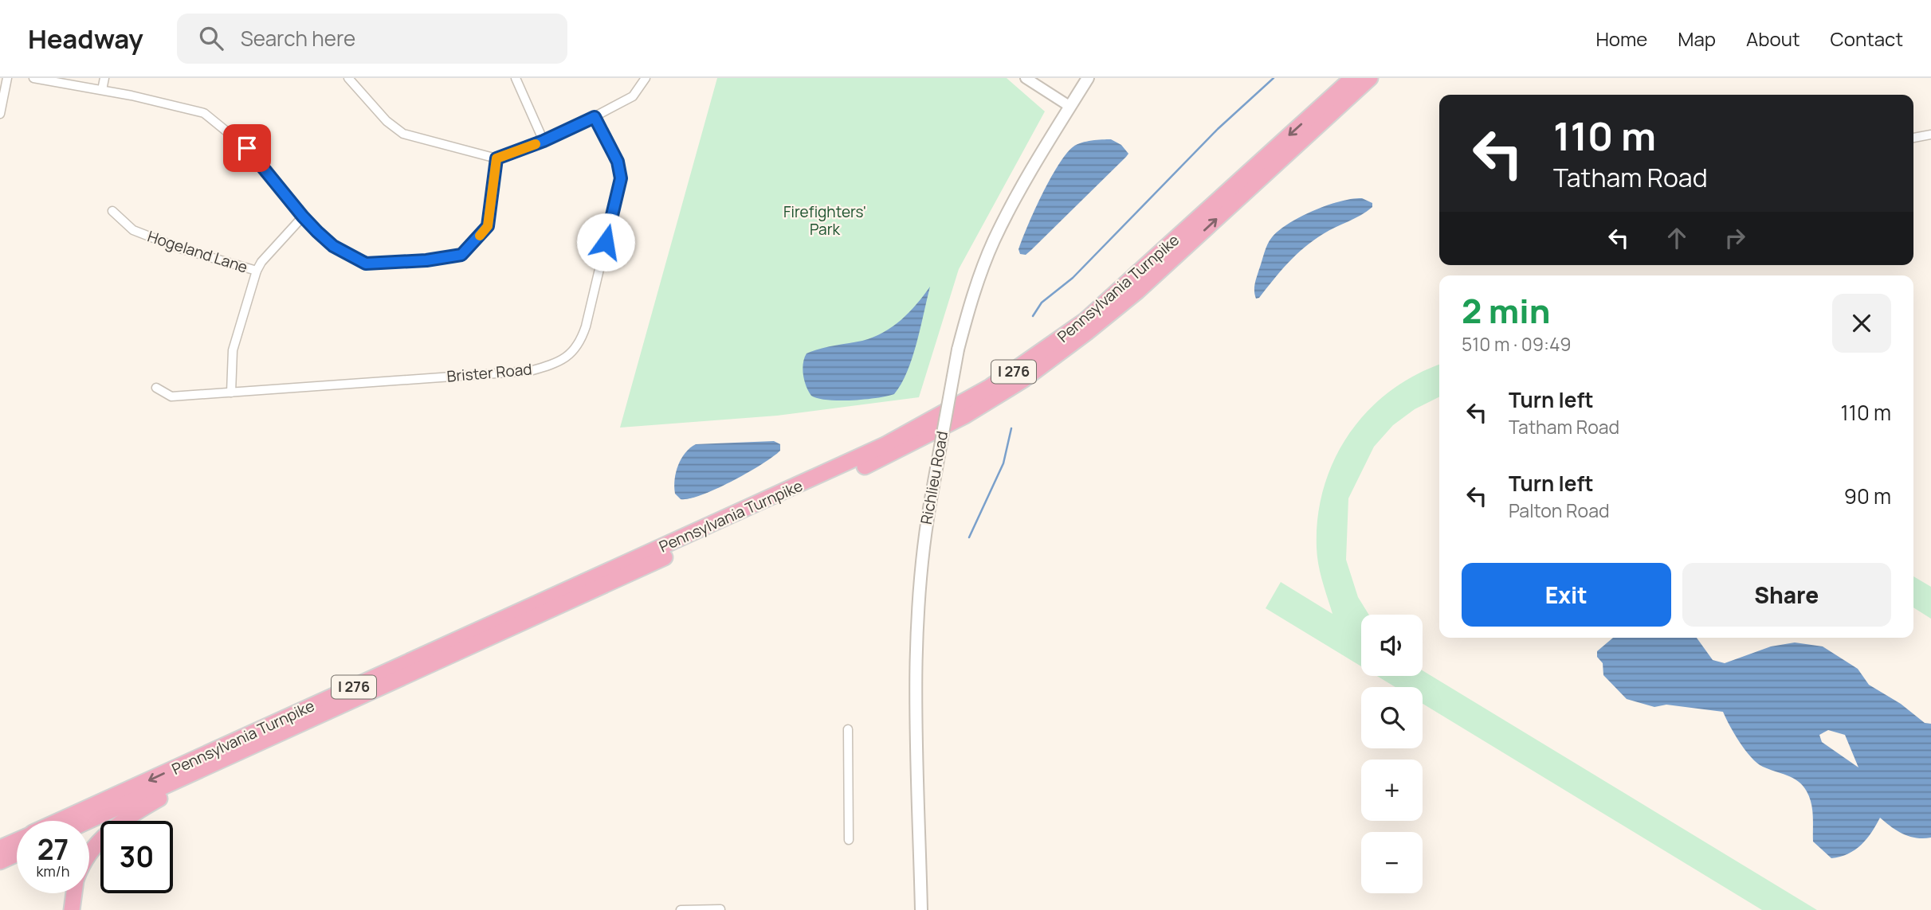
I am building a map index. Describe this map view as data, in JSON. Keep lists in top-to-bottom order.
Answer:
{
  "streets": {
    "highway": ["Pennsylvania Turnpike", "I 276"],
    "main road": ["Richlieu Road"],
    "street": ["Hogeland Lane", "Brister Road"]
  },
  "parks": ["Firefighters' Park"],
  "page": {
    "header": "Headway",
    "search": "Search here",
    "nav": [
      "Home",
      "Map",
      "About",
      "Contact"
    ],
    "turn": ["110 m", "Tatham Road"],
    "heading": ["2 min", "510 m · 09:49"],
    "list": [
      {
        "name": "Turn left",
        "note": "Tatham Road",
        "value": "110 m"
      },
      {
        "name": "Turn left",
        "note": "Palton Road",
        "value": "90 m"
      }
    ],
    "buttons": ["Exit", "Share"],
    "map_buttons": ["+", "−"],
    "speed": "27 km/h",
    "limit": "30"
  }
}
